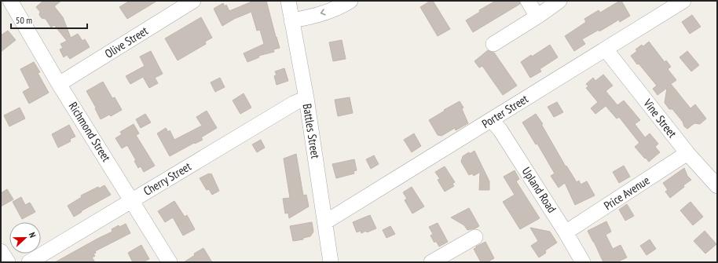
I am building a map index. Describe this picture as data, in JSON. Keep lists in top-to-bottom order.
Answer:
{
  "streets": {
    "street": [
      "Olive Street",
      "Porter Street",
      "Vine Street",
      "Battles Street",
      "Richmond Street",
      "Cherry Street",
      "Upland Road",
      "Price Avenue"
    ]
  },
  "crossings": [
    ["Olive Street", "Richmond Street"],
    ["Porter Street", "Vine Street"],
    ["Porter Street", "Battles Street"],
    ["Porter Street", "Upland Road"],
    ["Vine Street", "Price Avenue"],
    ["Battles Street", "Cherry Street"],
    ["Richmond Street", "Cherry Street"],
    ["Upland Road", "Price Avenue"]
  ],
  "scale_bar": "50 m",
  "north": "right"
}
